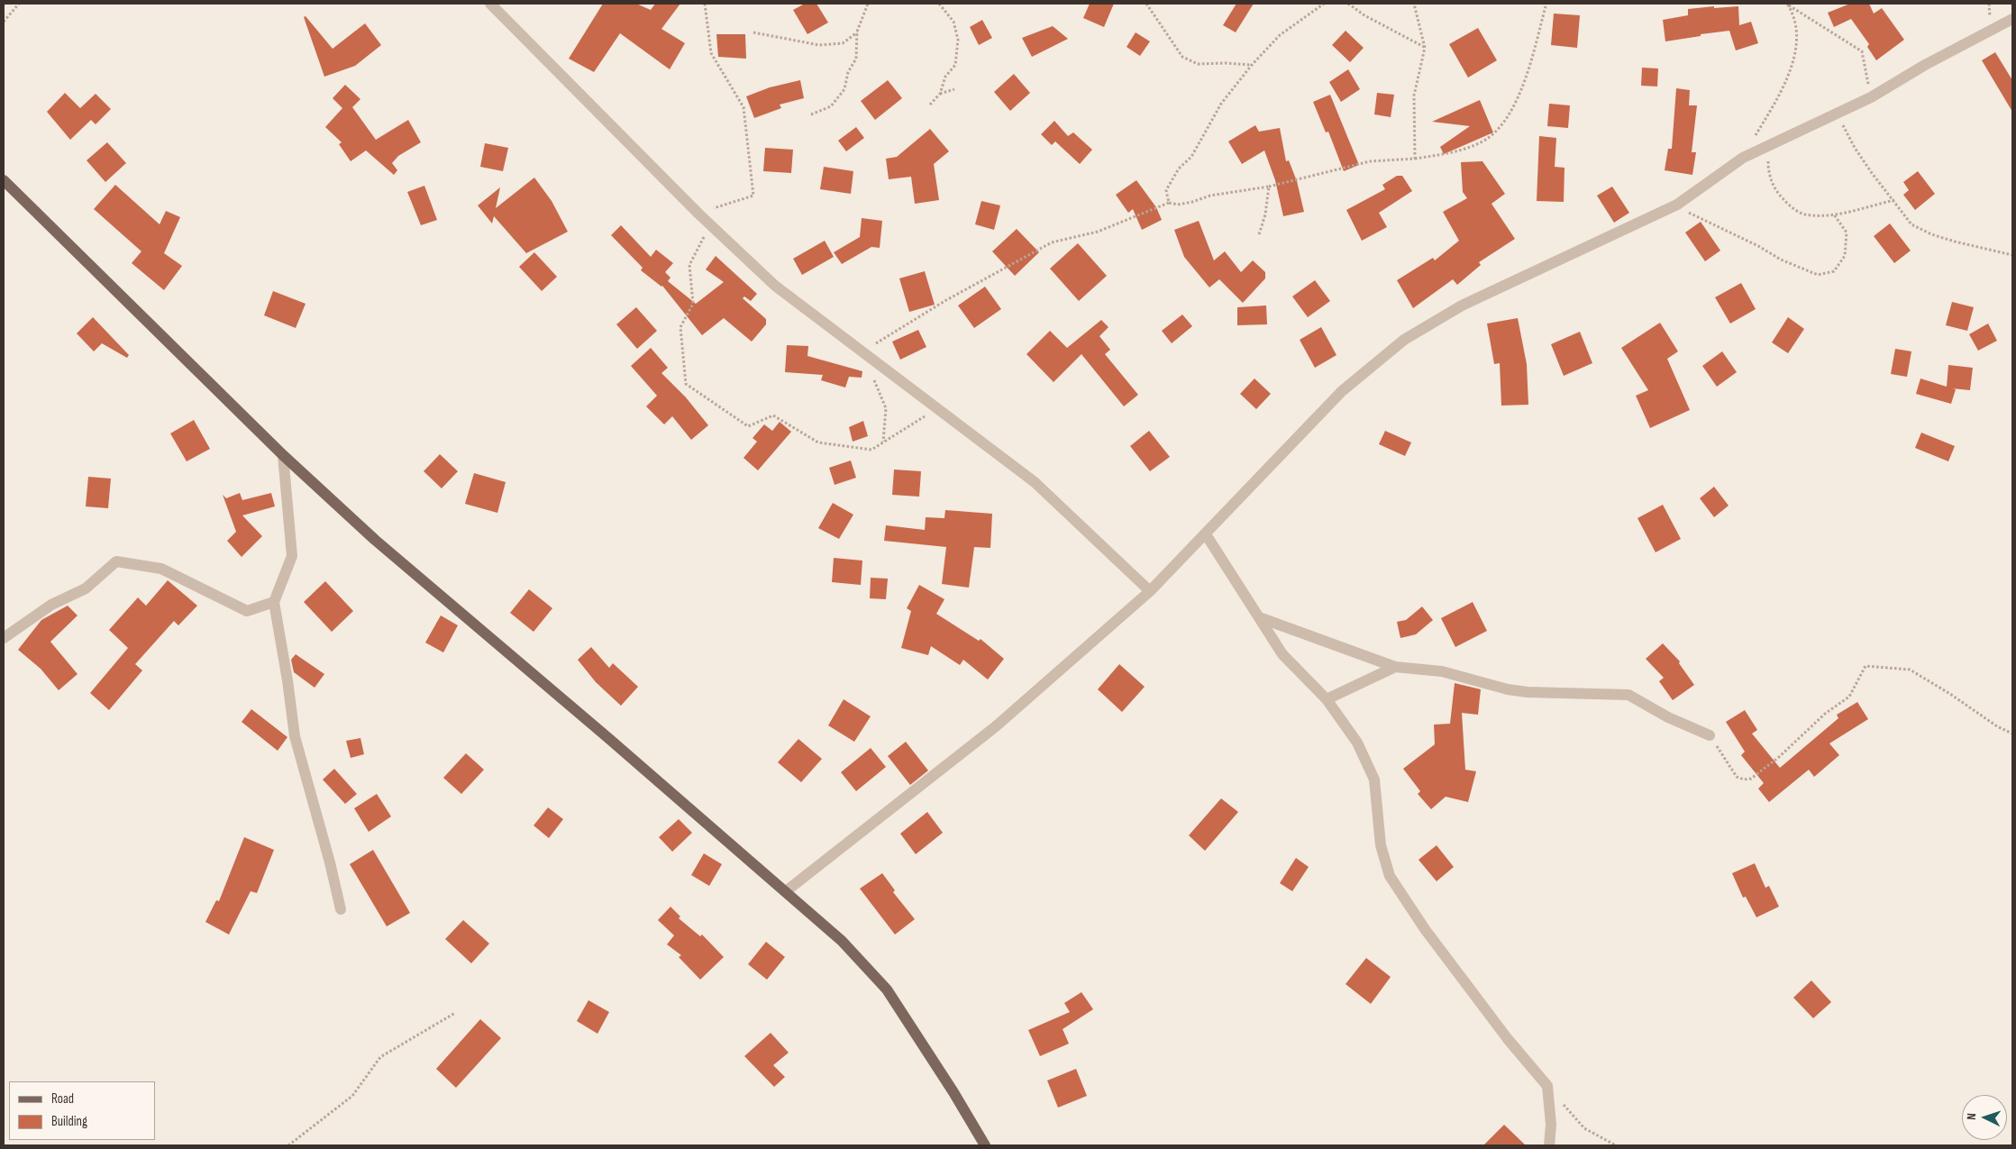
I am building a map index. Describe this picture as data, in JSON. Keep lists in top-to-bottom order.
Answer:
{
  "legend": ["Road", "Building"],
  "north": "left"
}
